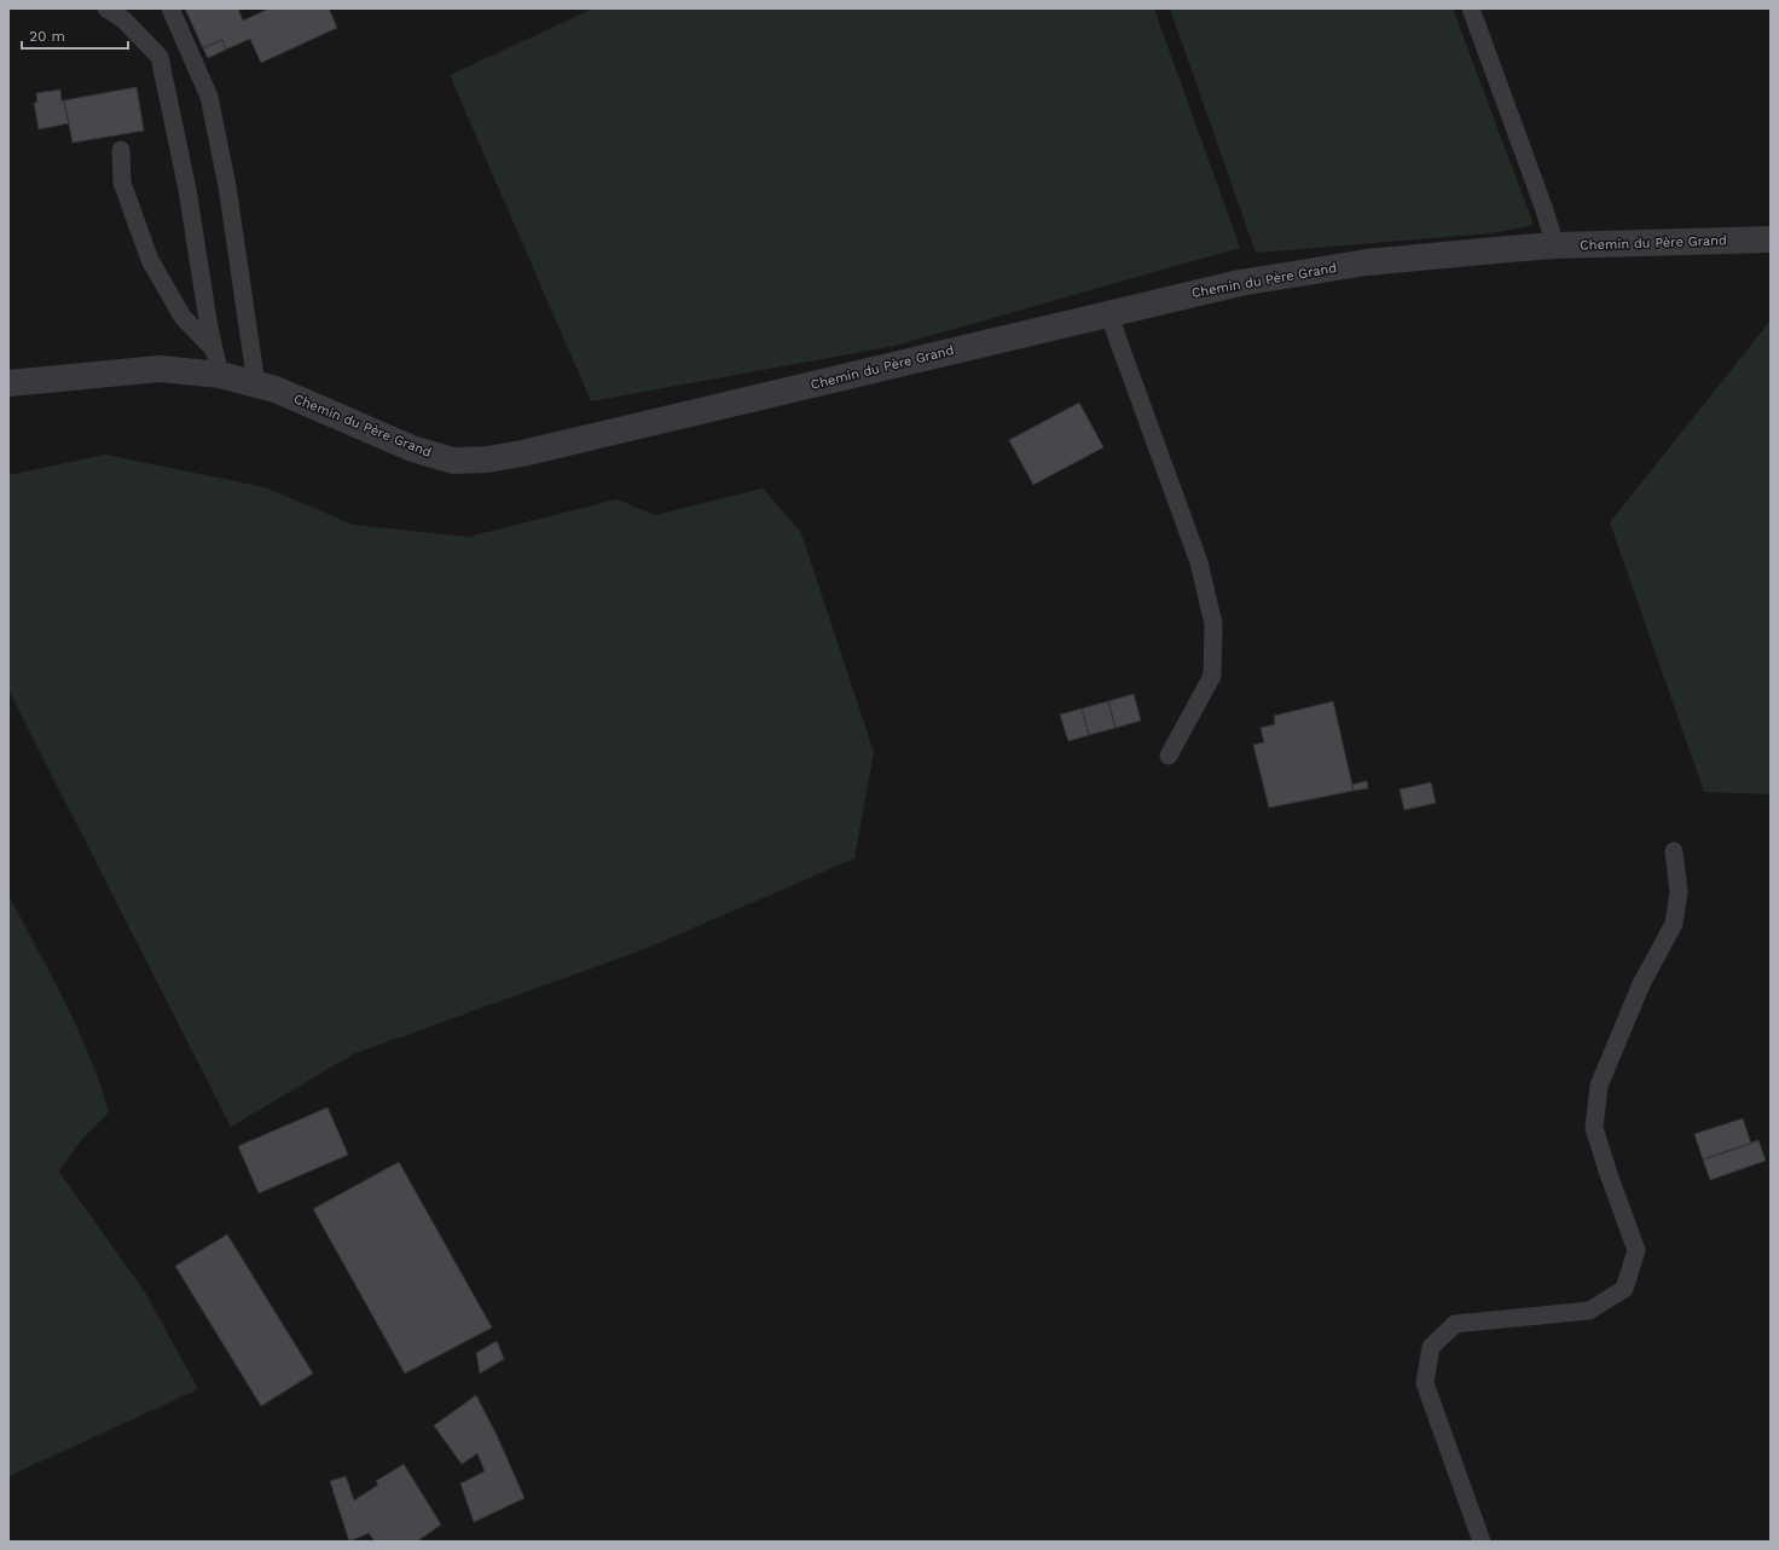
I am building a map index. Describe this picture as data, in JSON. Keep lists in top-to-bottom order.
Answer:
{
  "streets": {
    "street": ["Chemin du Père Grand"]
  },
  "scale_bar": "20 m"
}
